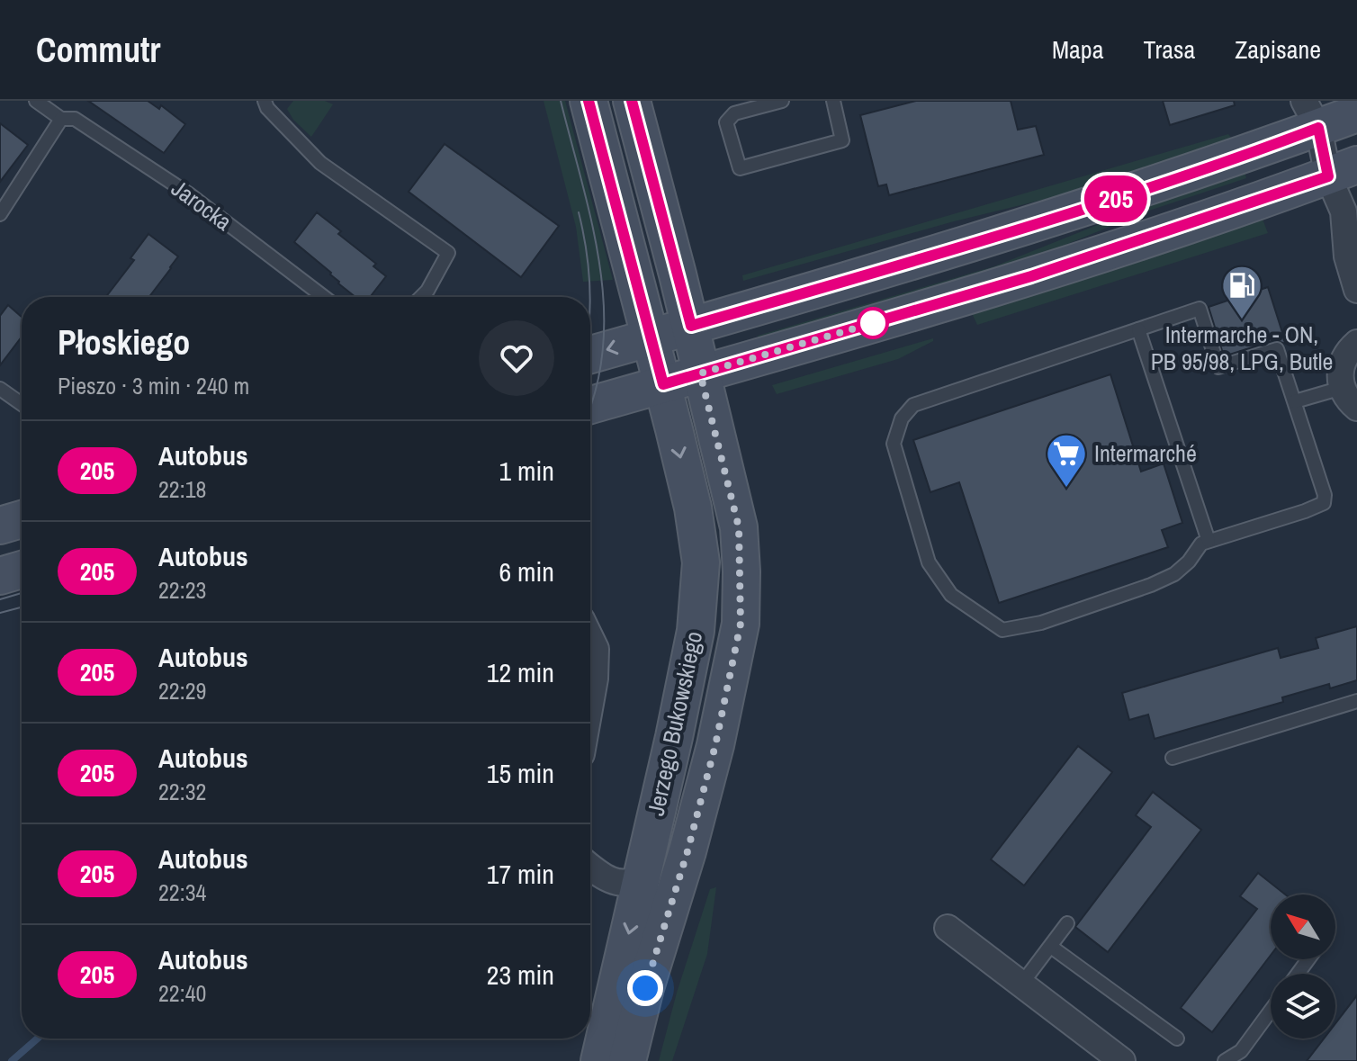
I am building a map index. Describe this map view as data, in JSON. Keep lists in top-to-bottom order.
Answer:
{
  "streets": {
    "main road": ["Jerzego Bukowskiego"],
    "lane": ["Jarocka"]
  },
  "places": {
    "fuel station": ["Intermarche - ON, PB 95/98, LPG, Butle"],
    "supermarket": ["Intermarché"]
  },
  "lines": ["bus line 205"],
  "north": "top left",
  "page": {
    "header": "Commutr",
    "nav": ["Mapa", "Trasa", "Zapisane"],
    "on_map": "205",
    "heading": ["Płoskiego", "Pieszo · 3 min · 240 m"],
    "list": [
      {
        "mark": "205",
        "name": "Autobus",
        "note": "22:18",
        "value": "1 min"
      },
      {
        "mark": "205",
        "name": "Autobus",
        "note": "22:23",
        "value": "6 min"
      },
      {
        "mark": "205",
        "name": "Autobus",
        "note": "22:29",
        "value": "12 min"
      },
      {
        "mark": "205",
        "name": "Autobus",
        "note": "22:32",
        "value": "15 min"
      },
      {
        "mark": "205",
        "name": "Autobus",
        "note": "22:34",
        "value": "17 min"
      },
      {
        "mark": "205",
        "name": "Autobus",
        "note": "22:40",
        "value": "23 min"
      }
    ]
  }
}
